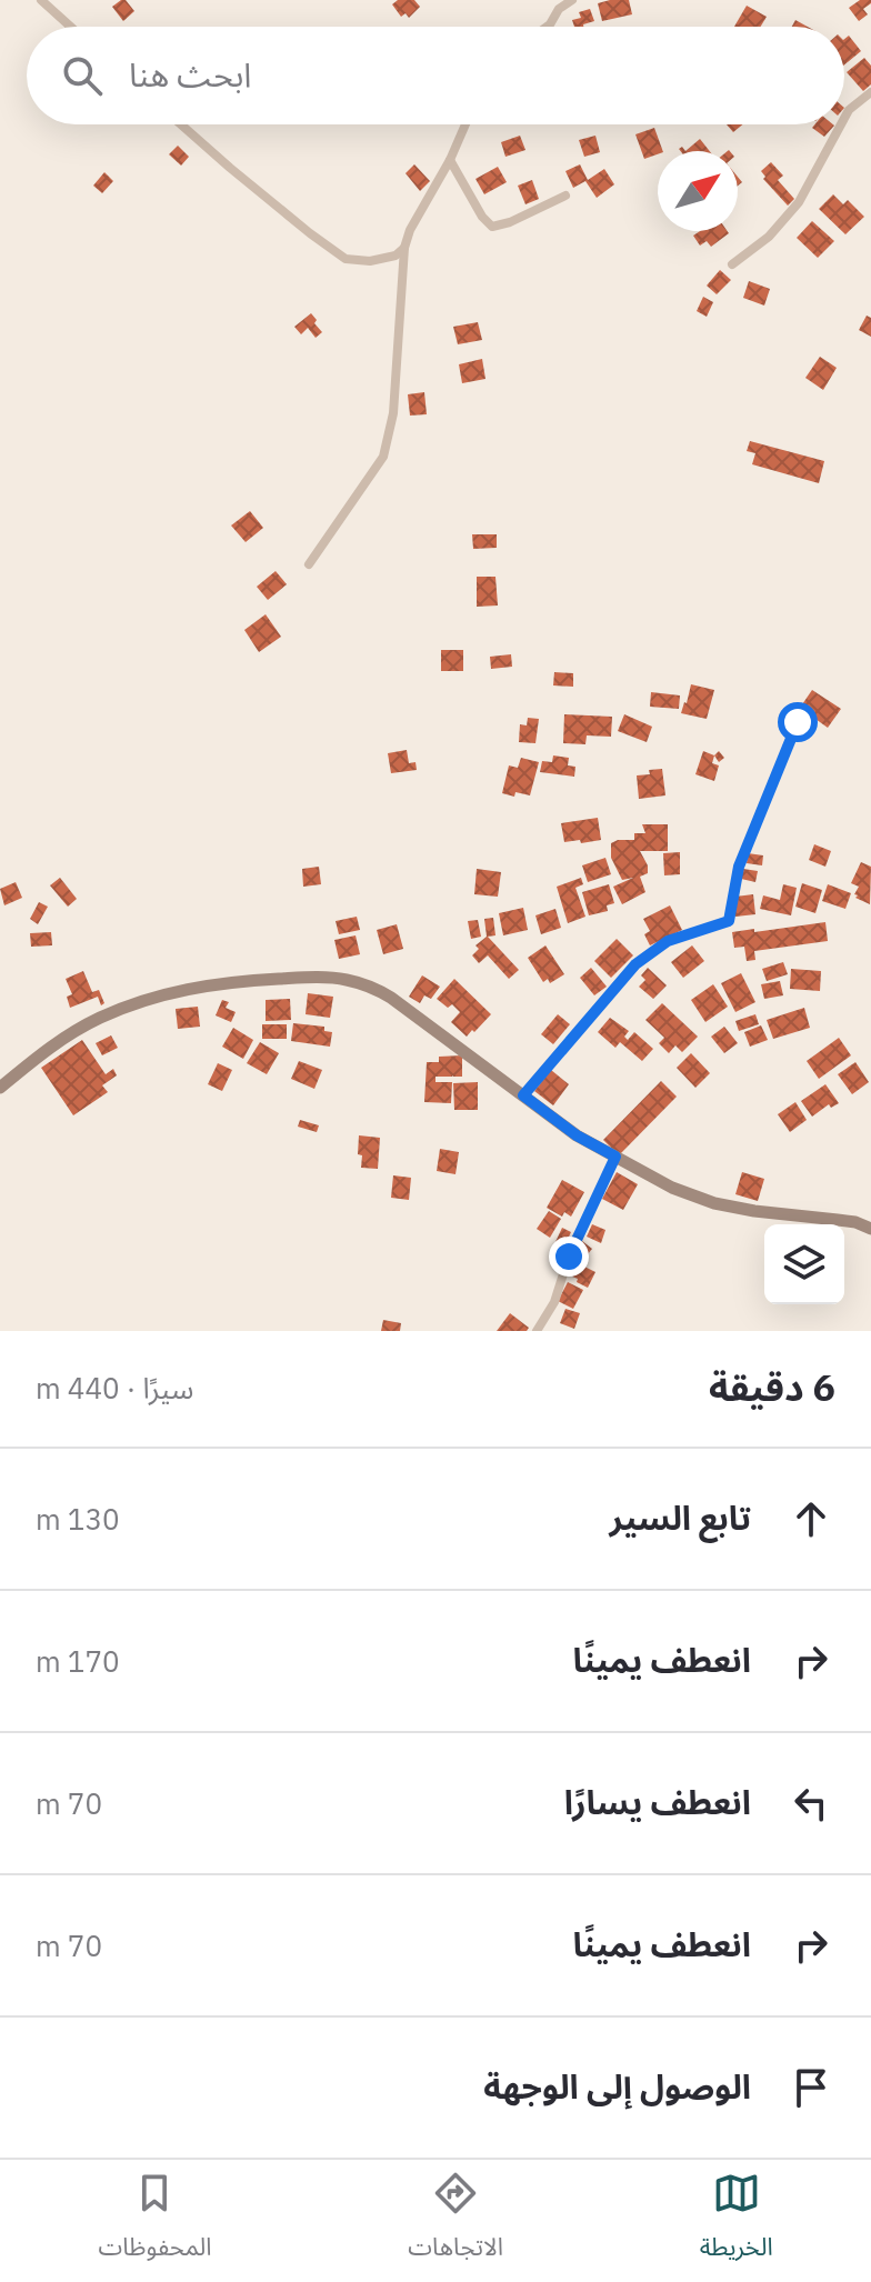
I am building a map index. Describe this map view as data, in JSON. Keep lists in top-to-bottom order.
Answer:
{
  "north": "top right",
  "page": {
    "search": "ابحث هنا",
    "heading": ["6 دقيقة", "سيرًا · 440 m"],
    "list": [
      ["تابع السير", "130 m"],
      ["انعطف يمينًا", "170 m"],
      ["انعطف يسارًا", "70 m"],
      ["انعطف يمينًا", "70 m"],
      "الوصول إلى الوجهة"
    ],
    "nav": ["الخريطة", "الاتجاهات", "المحفوظات"]
  }
}
